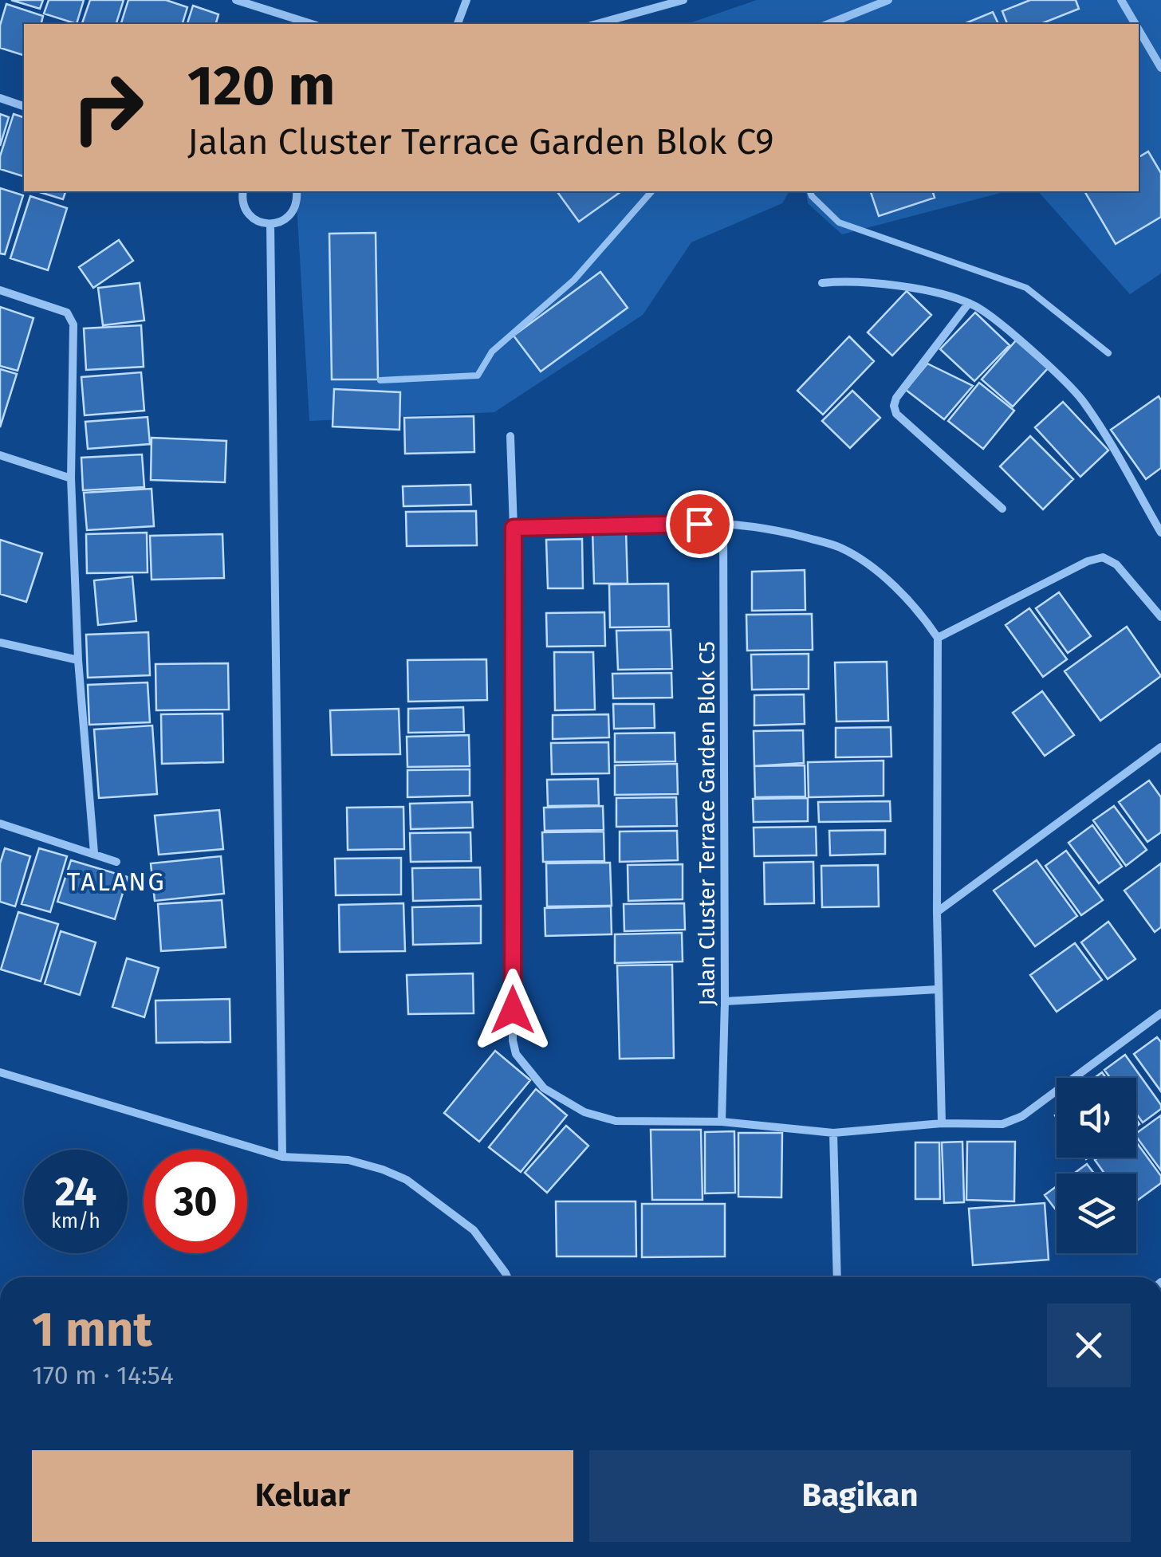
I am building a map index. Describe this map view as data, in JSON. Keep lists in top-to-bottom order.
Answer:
{
  "streets": {
    "street": ["Jalan Cluster Terrace Garden Blok C5"]
  },
  "districts": ["TALANG"],
  "page": {
    "turn": ["120 m", "Jalan Cluster Terrace Garden Blok C9"],
    "speed": "24 km/h",
    "limit": "30",
    "heading": ["1 mnt", "170 m · 14:54"],
    "buttons": ["Keluar", "Bagikan"]
  }
}
